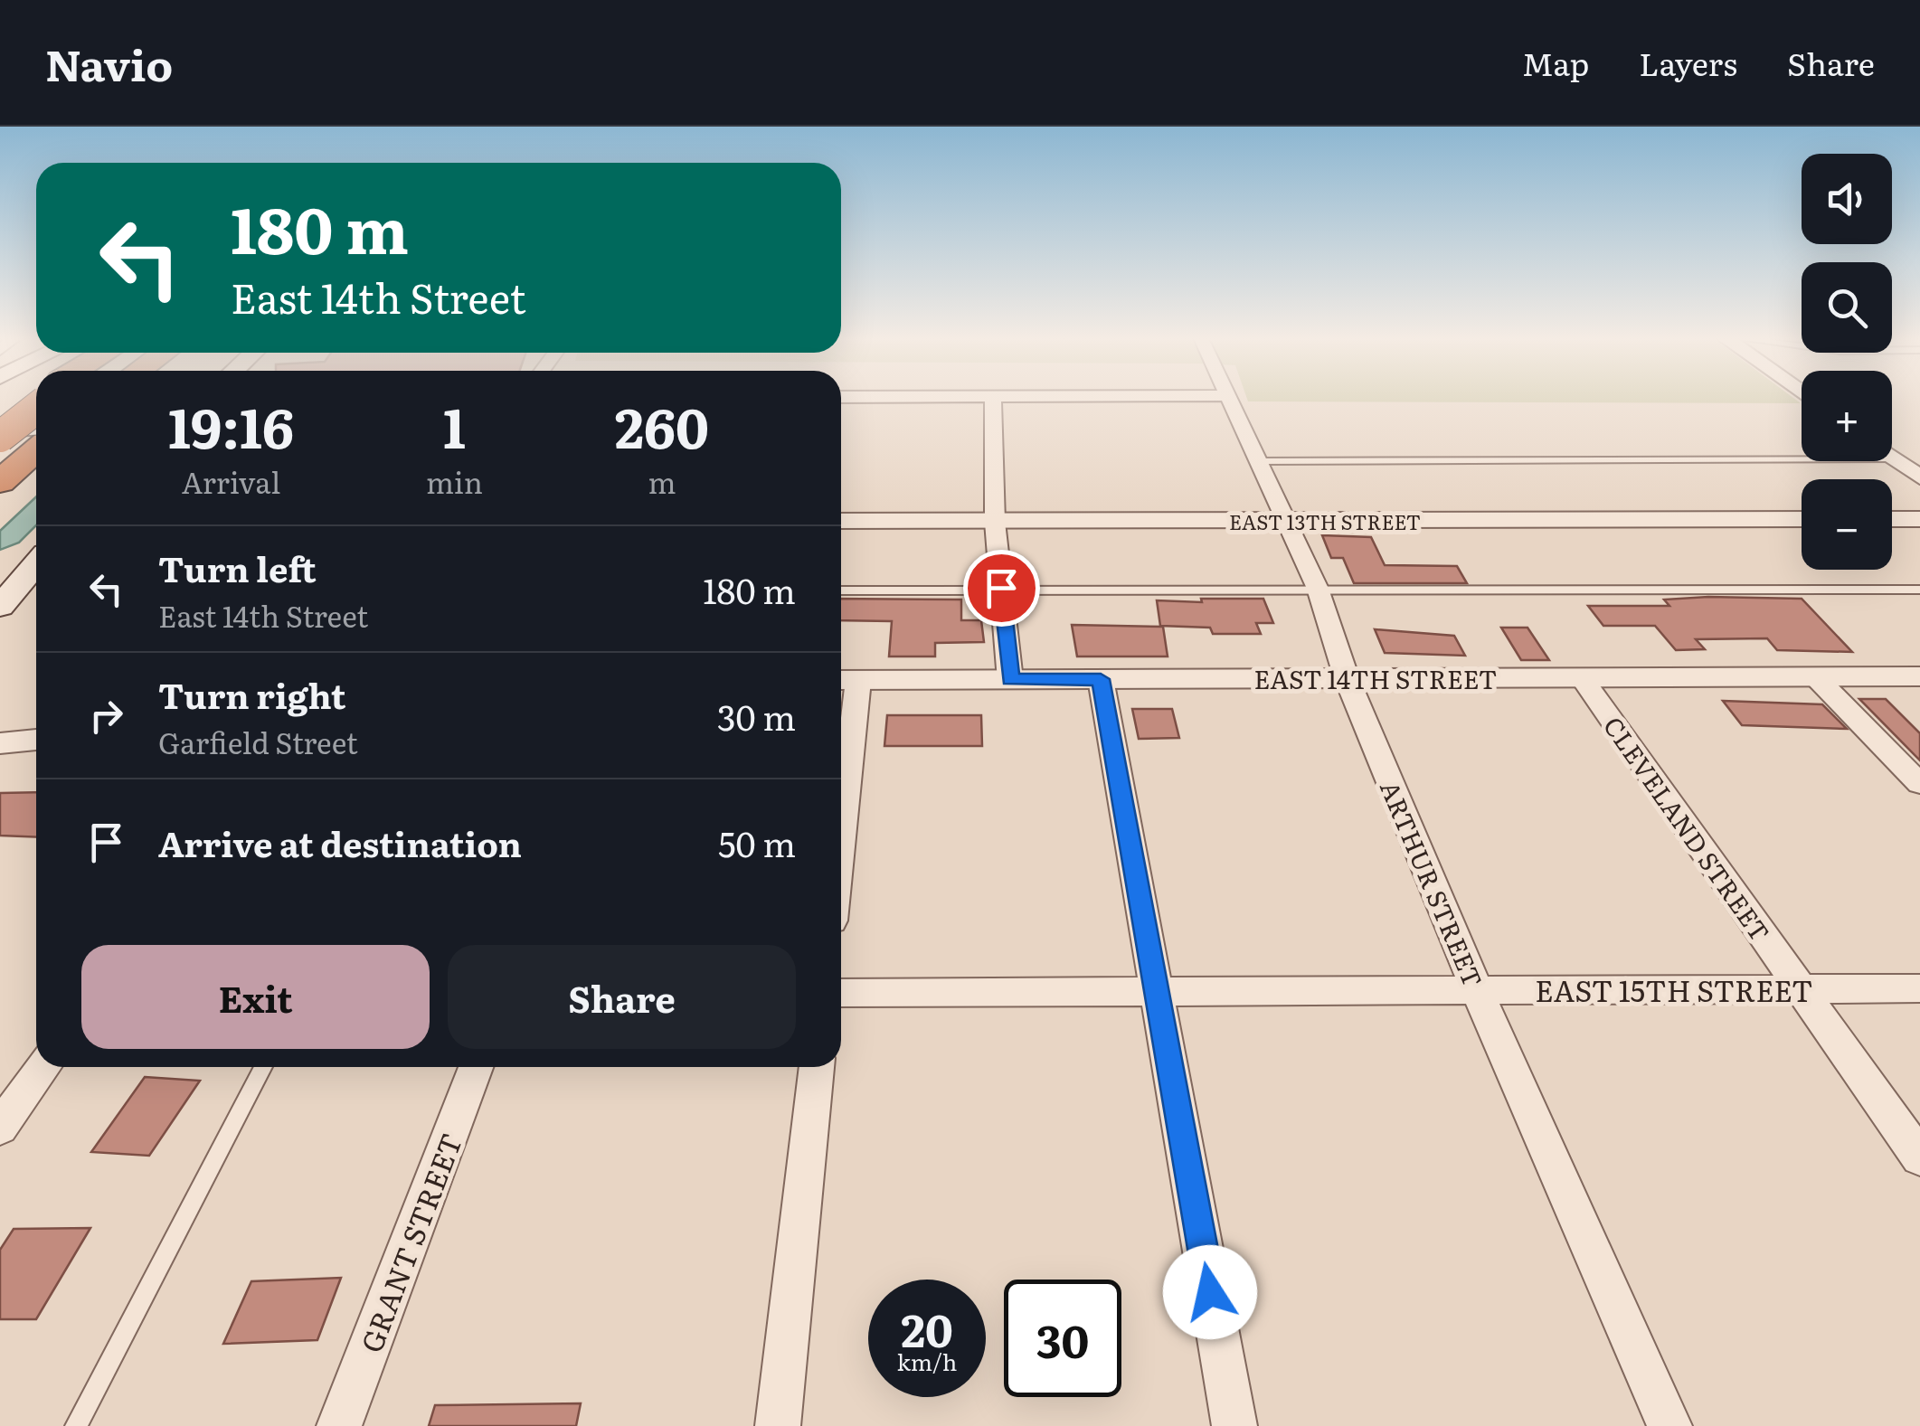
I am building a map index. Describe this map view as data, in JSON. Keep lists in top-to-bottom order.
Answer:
{
  "streets": {
    "street": [
      "EAST 13TH STREET",
      "EAST 14TH STREET",
      "CLEVELAND STREET",
      "ARTHUR STREET",
      "EAST 15TH STREET",
      "GRANT STREET"
    ]
  },
  "crossings": [
    ["EAST 13TH STREET", "ARTHUR STREET"],
    ["EAST 14TH STREET", "CLEVELAND STREET"],
    ["EAST 14TH STREET", "ARTHUR STREET"],
    ["CLEVELAND STREET", "EAST 15TH STREET"],
    ["ARTHUR STREET", "EAST 15TH STREET"]
  ],
  "page": {
    "header": "Navio",
    "nav": ["Map", "Layers", "Share"],
    "map_buttons": ["+", "−"],
    "turn": ["180 m", "East 14th Street"],
    "eta": [
      "19:16",
      "Arrival",
      "1",
      "min",
      "260",
      "m"
    ],
    "list": [
      {
        "name": "Turn left",
        "note": "East 14th Street",
        "value": "180 m"
      },
      {
        "name": "Turn right",
        "note": "Garfield Street",
        "value": "30 m"
      },
      {
        "name": "Arrive at destination",
        "value": "50 m"
      }
    ],
    "buttons": ["Exit", "Share"],
    "speed": "20 km/h",
    "limit": "30"
  }
}
